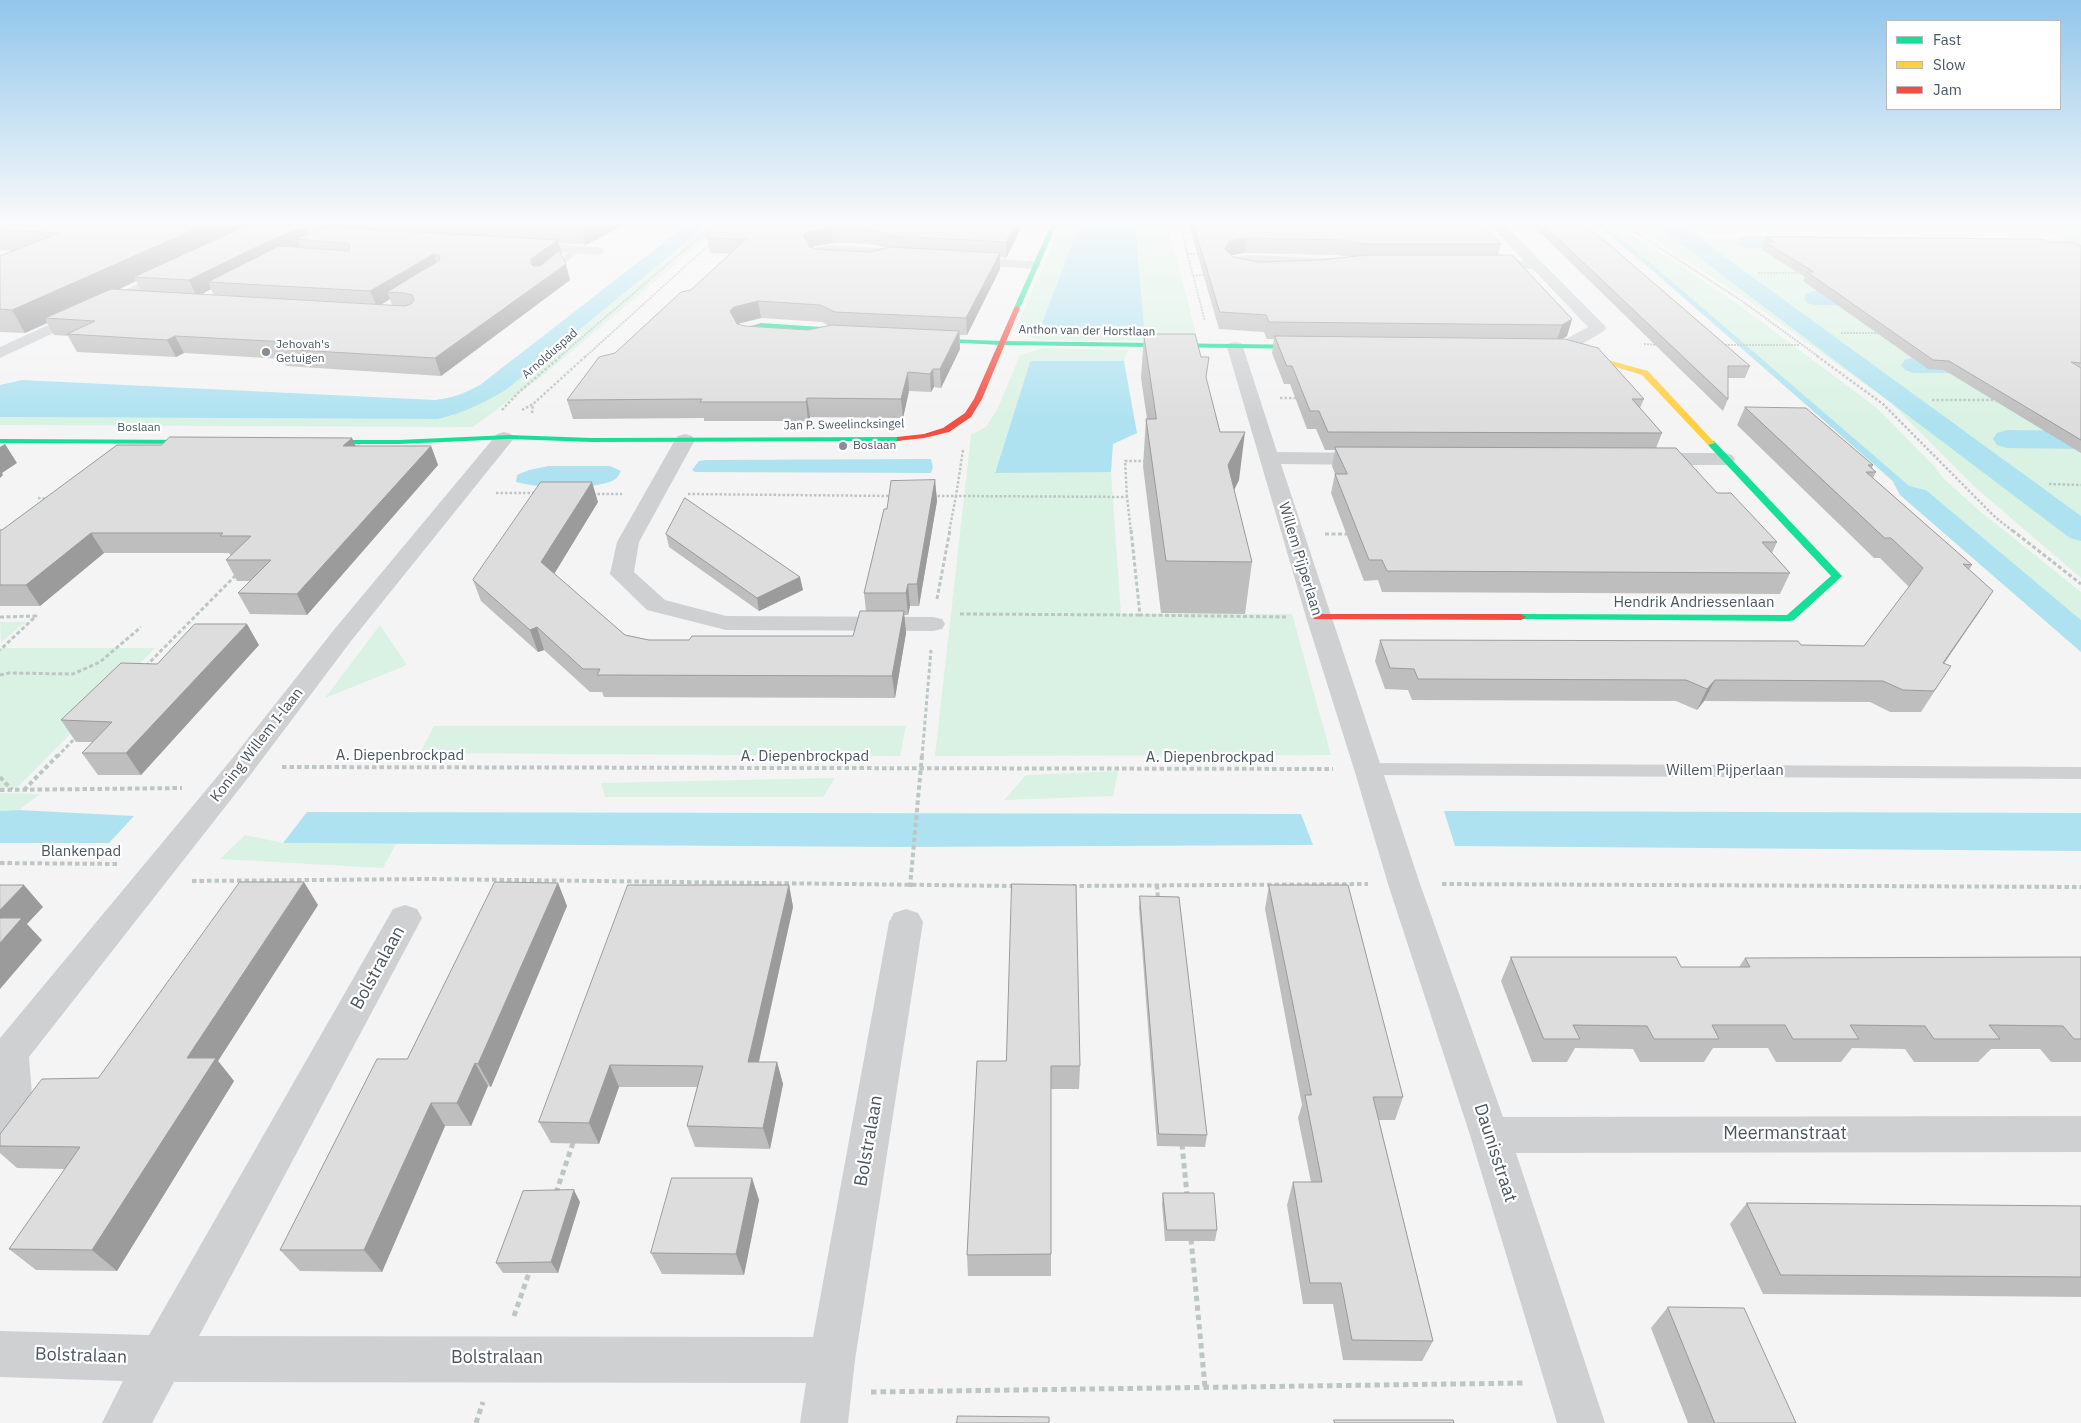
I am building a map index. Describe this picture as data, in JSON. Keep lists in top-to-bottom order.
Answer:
{
  "streets": {
    "street": [
      "Anthon van der Horstlaan",
      "Jan P. Sweelincksingel",
      "Boslaan",
      "Willem Pijperlaan",
      "Hendrik Andriessenlaan",
      "Koning Willem I-laan",
      "Bolstralaan",
      "Meermanstraat",
      "Daunisstraat"
    ],
    "path": ["Arnolduspad", "A. Diepenbrockpad", "Blankenpad"]
  },
  "crossings": [
    ["Anthon van der Horstlaan", "Jan P. Sweelincksingel"],
    ["Anthon van der Horstlaan", "Willem Pijperlaan"],
    ["Arnolduspad", "Jan P. Sweelincksingel"],
    ["Arnolduspad", "Koning Willem I-laan"],
    ["Jan P. Sweelincksingel", "Koning Willem I-laan"],
    ["Willem Pijperlaan", "Hendrik Andriessenlaan"],
    ["Willem Pijperlaan", "A. Diepenbrockpad"],
    ["Willem Pijperlaan", "Daunisstraat"],
    ["Koning Willem I-laan", "A. Diepenbrockpad"],
    ["Koning Willem I-laan", "Blankenpad"],
    ["Meermanstraat", "Daunisstraat"]
  ],
  "places": ["Jehovah's Getuigen", "Boslaan"],
  "legend": ["Fast", "Slow", "Jam"]
}
